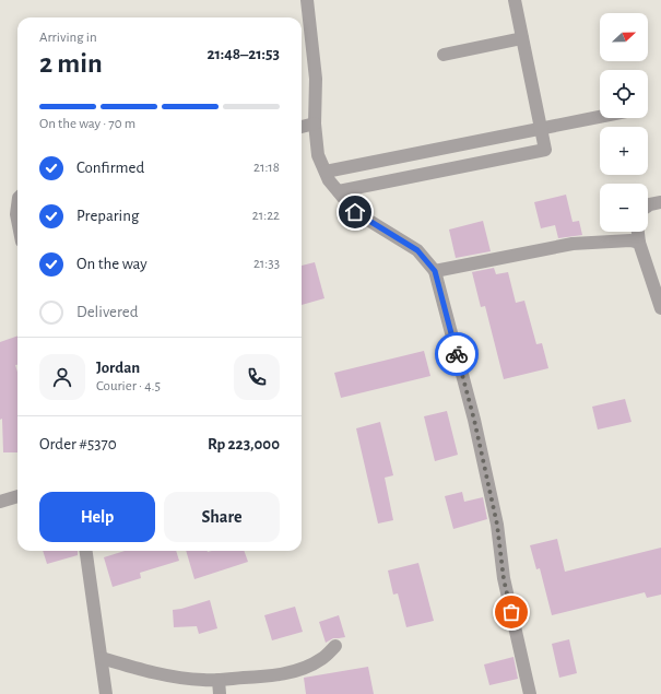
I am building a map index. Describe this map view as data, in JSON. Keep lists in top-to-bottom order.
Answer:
{
  "north": "right",
  "page": {
    "map_buttons": ["+", "−"],
    "heading": ["2 min", "Arriving in", "21:48–21:53"],
    "panel": [
      "Jordan",
      "Courier · 4.5",
      "Order #5370",
      "Rp 223,000"
    ],
    "bar": "On the way · 70 m",
    "list": [
      ["Confirmed", "21:18"],
      ["Preparing", "21:22"],
      ["On the way", "21:33"],
      "Delivered"
    ],
    "buttons": ["Help", "Share"]
  }
}
